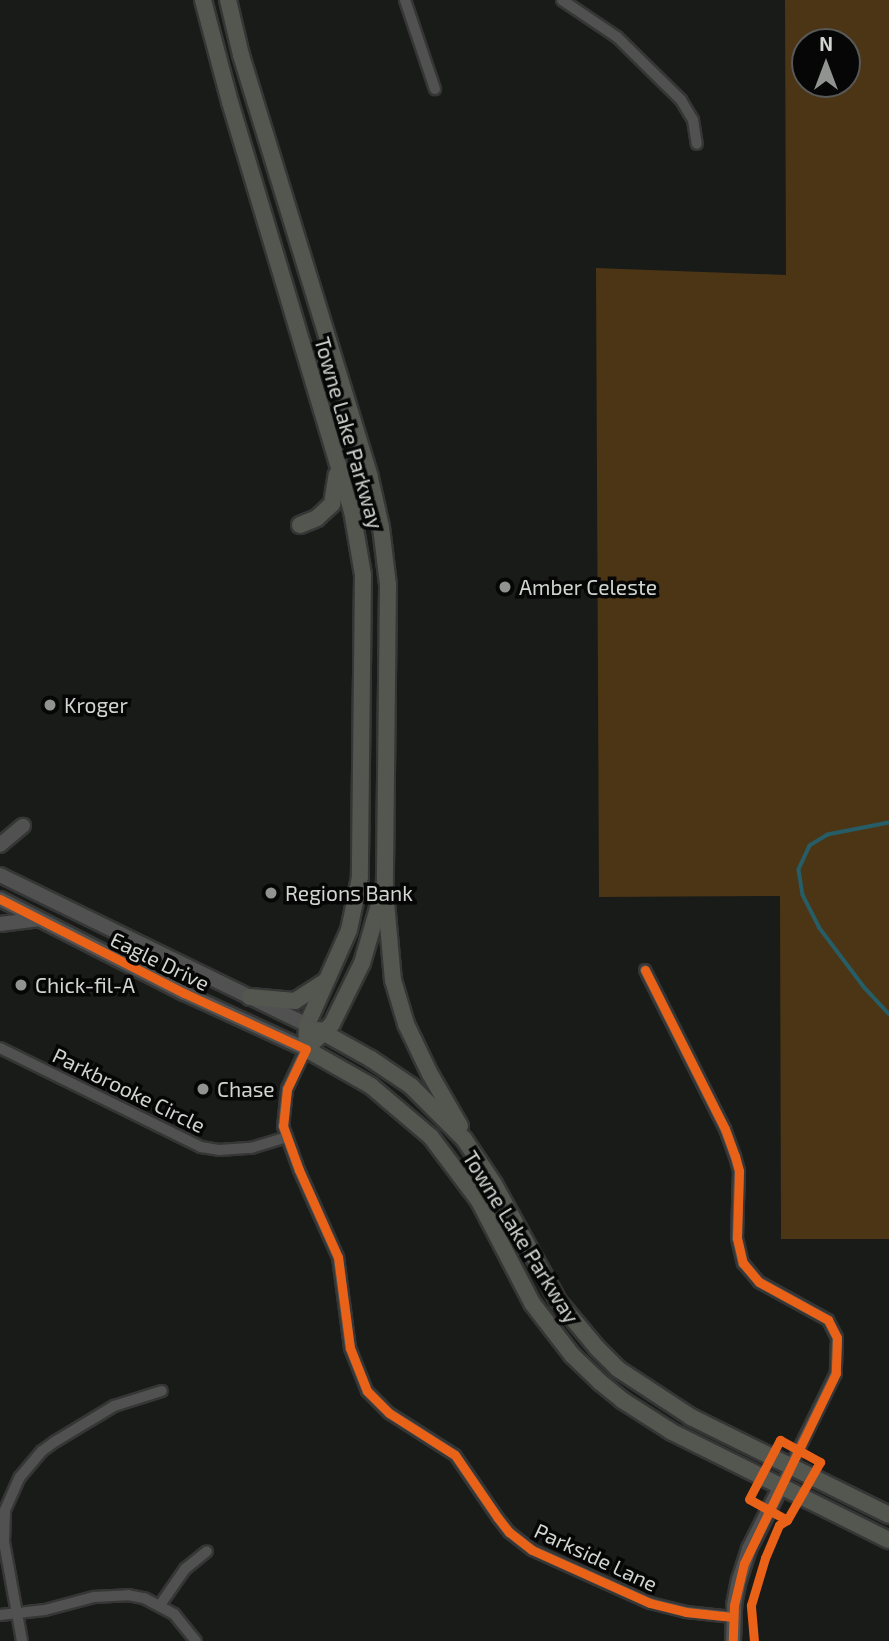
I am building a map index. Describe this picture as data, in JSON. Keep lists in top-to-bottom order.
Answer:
{
  "streets": {
    "main road": ["Towne Lake Parkway", "Eagle Drive"],
    "street": ["Parkbrooke Circle", "Parkside Lane"]
  },
  "crossings": [
    ["Towne Lake Parkway", "Eagle Drive"],
    ["Towne Lake Parkway", "Parkside Lane"],
    ["Eagle Drive", "Parkside Lane"],
    ["Parkbrooke Circle", "Parkside Lane"]
  ],
  "places": [
    "Amber Celeste",
    "Kroger",
    "Regions Bank",
    "Chick-fil-A",
    "Chase"
  ],
  "north": "top"
}
